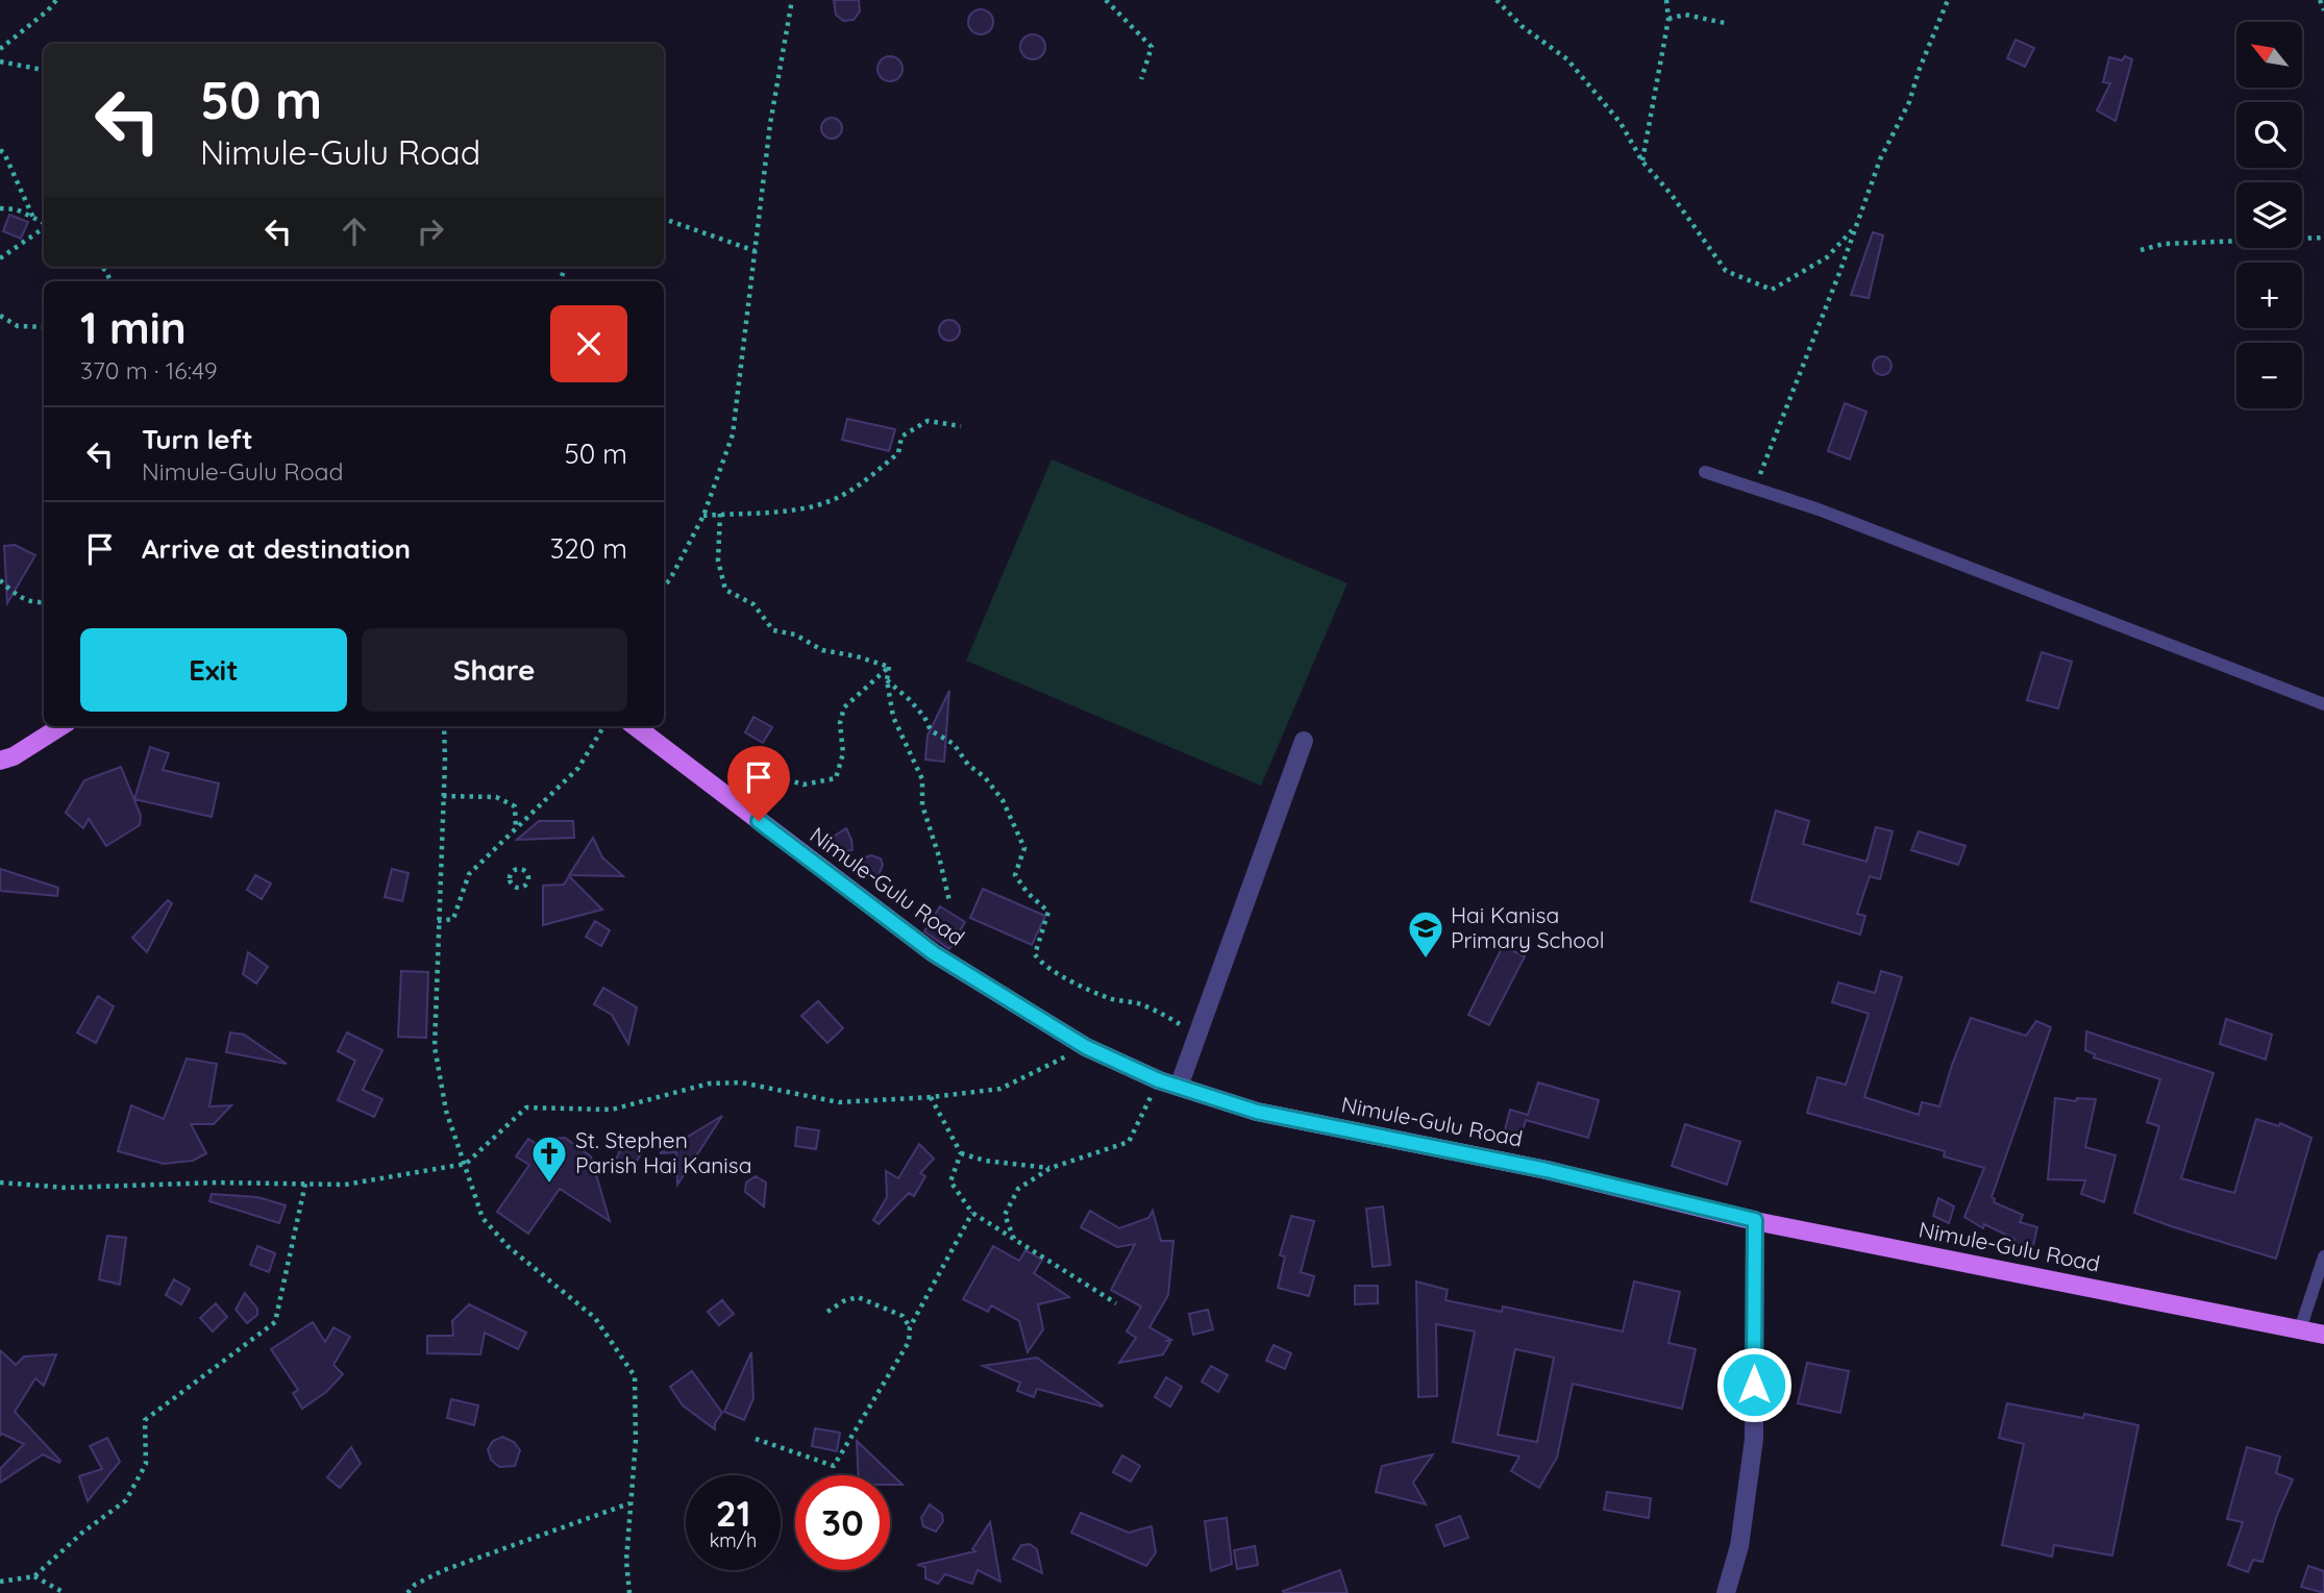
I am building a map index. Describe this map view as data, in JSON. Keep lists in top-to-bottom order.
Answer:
{
  "streets": {
    "main road": ["Nimule-Gulu Road"]
  },
  "places": {
    "school or university": ["Hai Kanisa Primary School"],
    "church": ["St. Stephen Parish Hai Kanisa"]
  },
  "north": "top left",
  "page": {
    "map_buttons": ["+", "−"],
    "turn": ["50 m", "Nimule-Gulu Road"],
    "heading": ["1 min", "370 m · 16:49"],
    "list": [
      {
        "name": "Turn left",
        "note": "Nimule-Gulu Road",
        "value": "50 m"
      },
      {
        "name": "Arrive at destination",
        "value": "320 m"
      }
    ],
    "buttons": ["Exit", "Share"],
    "speed": "21 km/h",
    "limit": "30"
  }
}
